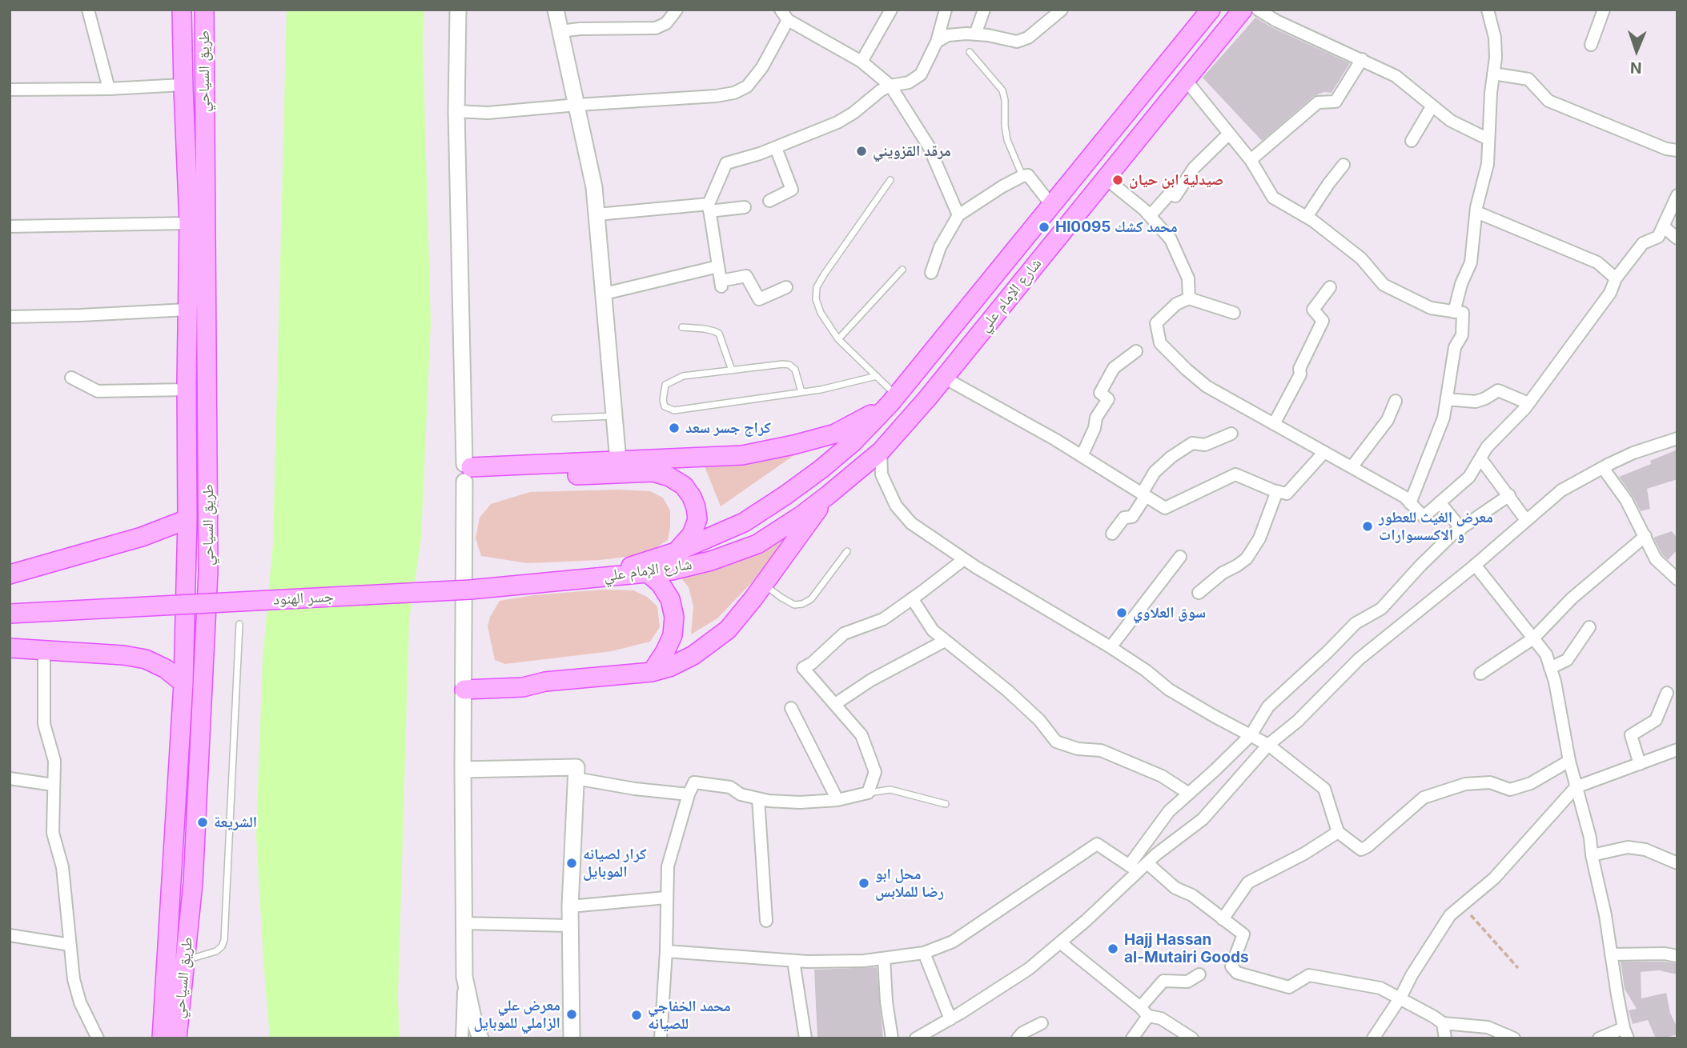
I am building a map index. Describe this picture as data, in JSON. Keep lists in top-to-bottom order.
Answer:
{
  "streets": {
    "main road": ["طريق السياحي", "شارع الإمام علي", "جسر الهنود"]
  },
  "crossings": [
    ["شارع الإمام علي", "جسر الهنود"]
  ],
  "places": [
    "مرقد القزويني",
    "صيدلية ابن حيان",
    "Hl0095 محمد كشك",
    "كراج جسر سعد",
    "معرض الغيث للعطور و الاكسسوارات",
    "سوق العلاوي",
    "الشريعة",
    "كرار لصيانه الموبايل",
    "محل ابو رضا للملابس",
    "Hajj Hassan al-Mutairi Goods",
    "معرض علي الزاملي للموبايل",
    "محمد الخفاجي للصيانه"
  ],
  "north": "bottom"
}
